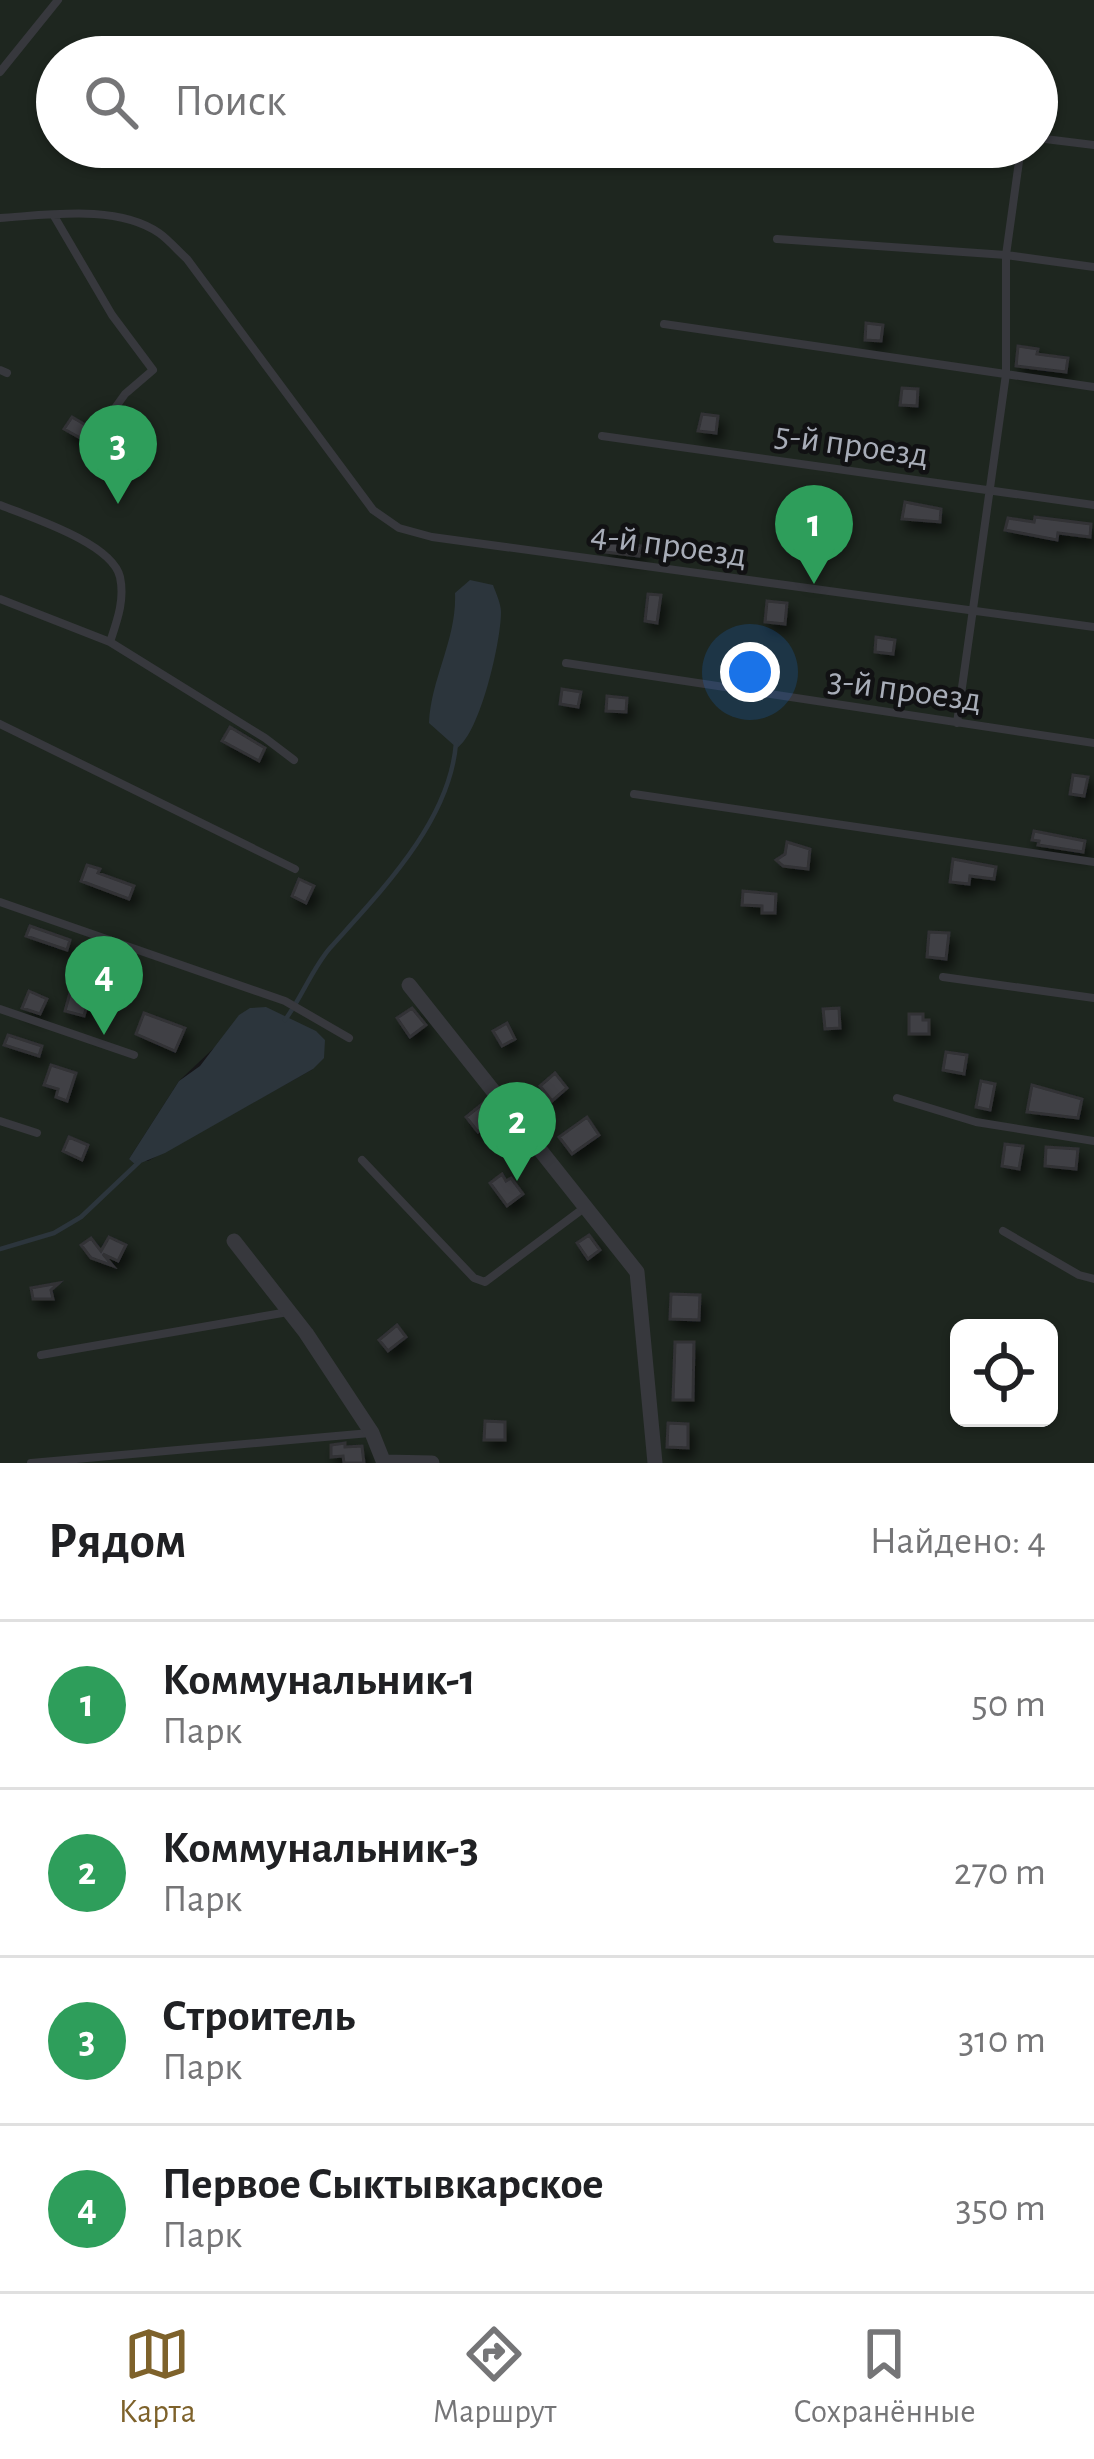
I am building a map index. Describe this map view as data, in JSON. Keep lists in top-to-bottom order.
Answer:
{
  "streets": {
    "lane": ["5-й проезд", "4-й проезд", "3-й проезд"]
  },
  "page": {
    "search": "Поиск",
    "pins": [
      "3",
      "1",
      "4",
      "2"
    ],
    "heading": ["Рядом", "Найдено: 4"],
    "list": [
      {
        "mark": "1",
        "name": "Коммунальник-1",
        "note": "Парк",
        "value": "50 m"
      },
      {
        "mark": "2",
        "name": "Коммунальник-3",
        "note": "Парк",
        "value": "270 m"
      },
      {
        "mark": "3",
        "name": "Строитель",
        "note": "Парк",
        "value": "310 m"
      },
      {
        "mark": "4",
        "name": "Первое Сыктывкарское",
        "note": "Парк",
        "value": "350 m"
      }
    ],
    "nav": ["Карта", "Маршрут", "Сохранённые"]
  }
}
